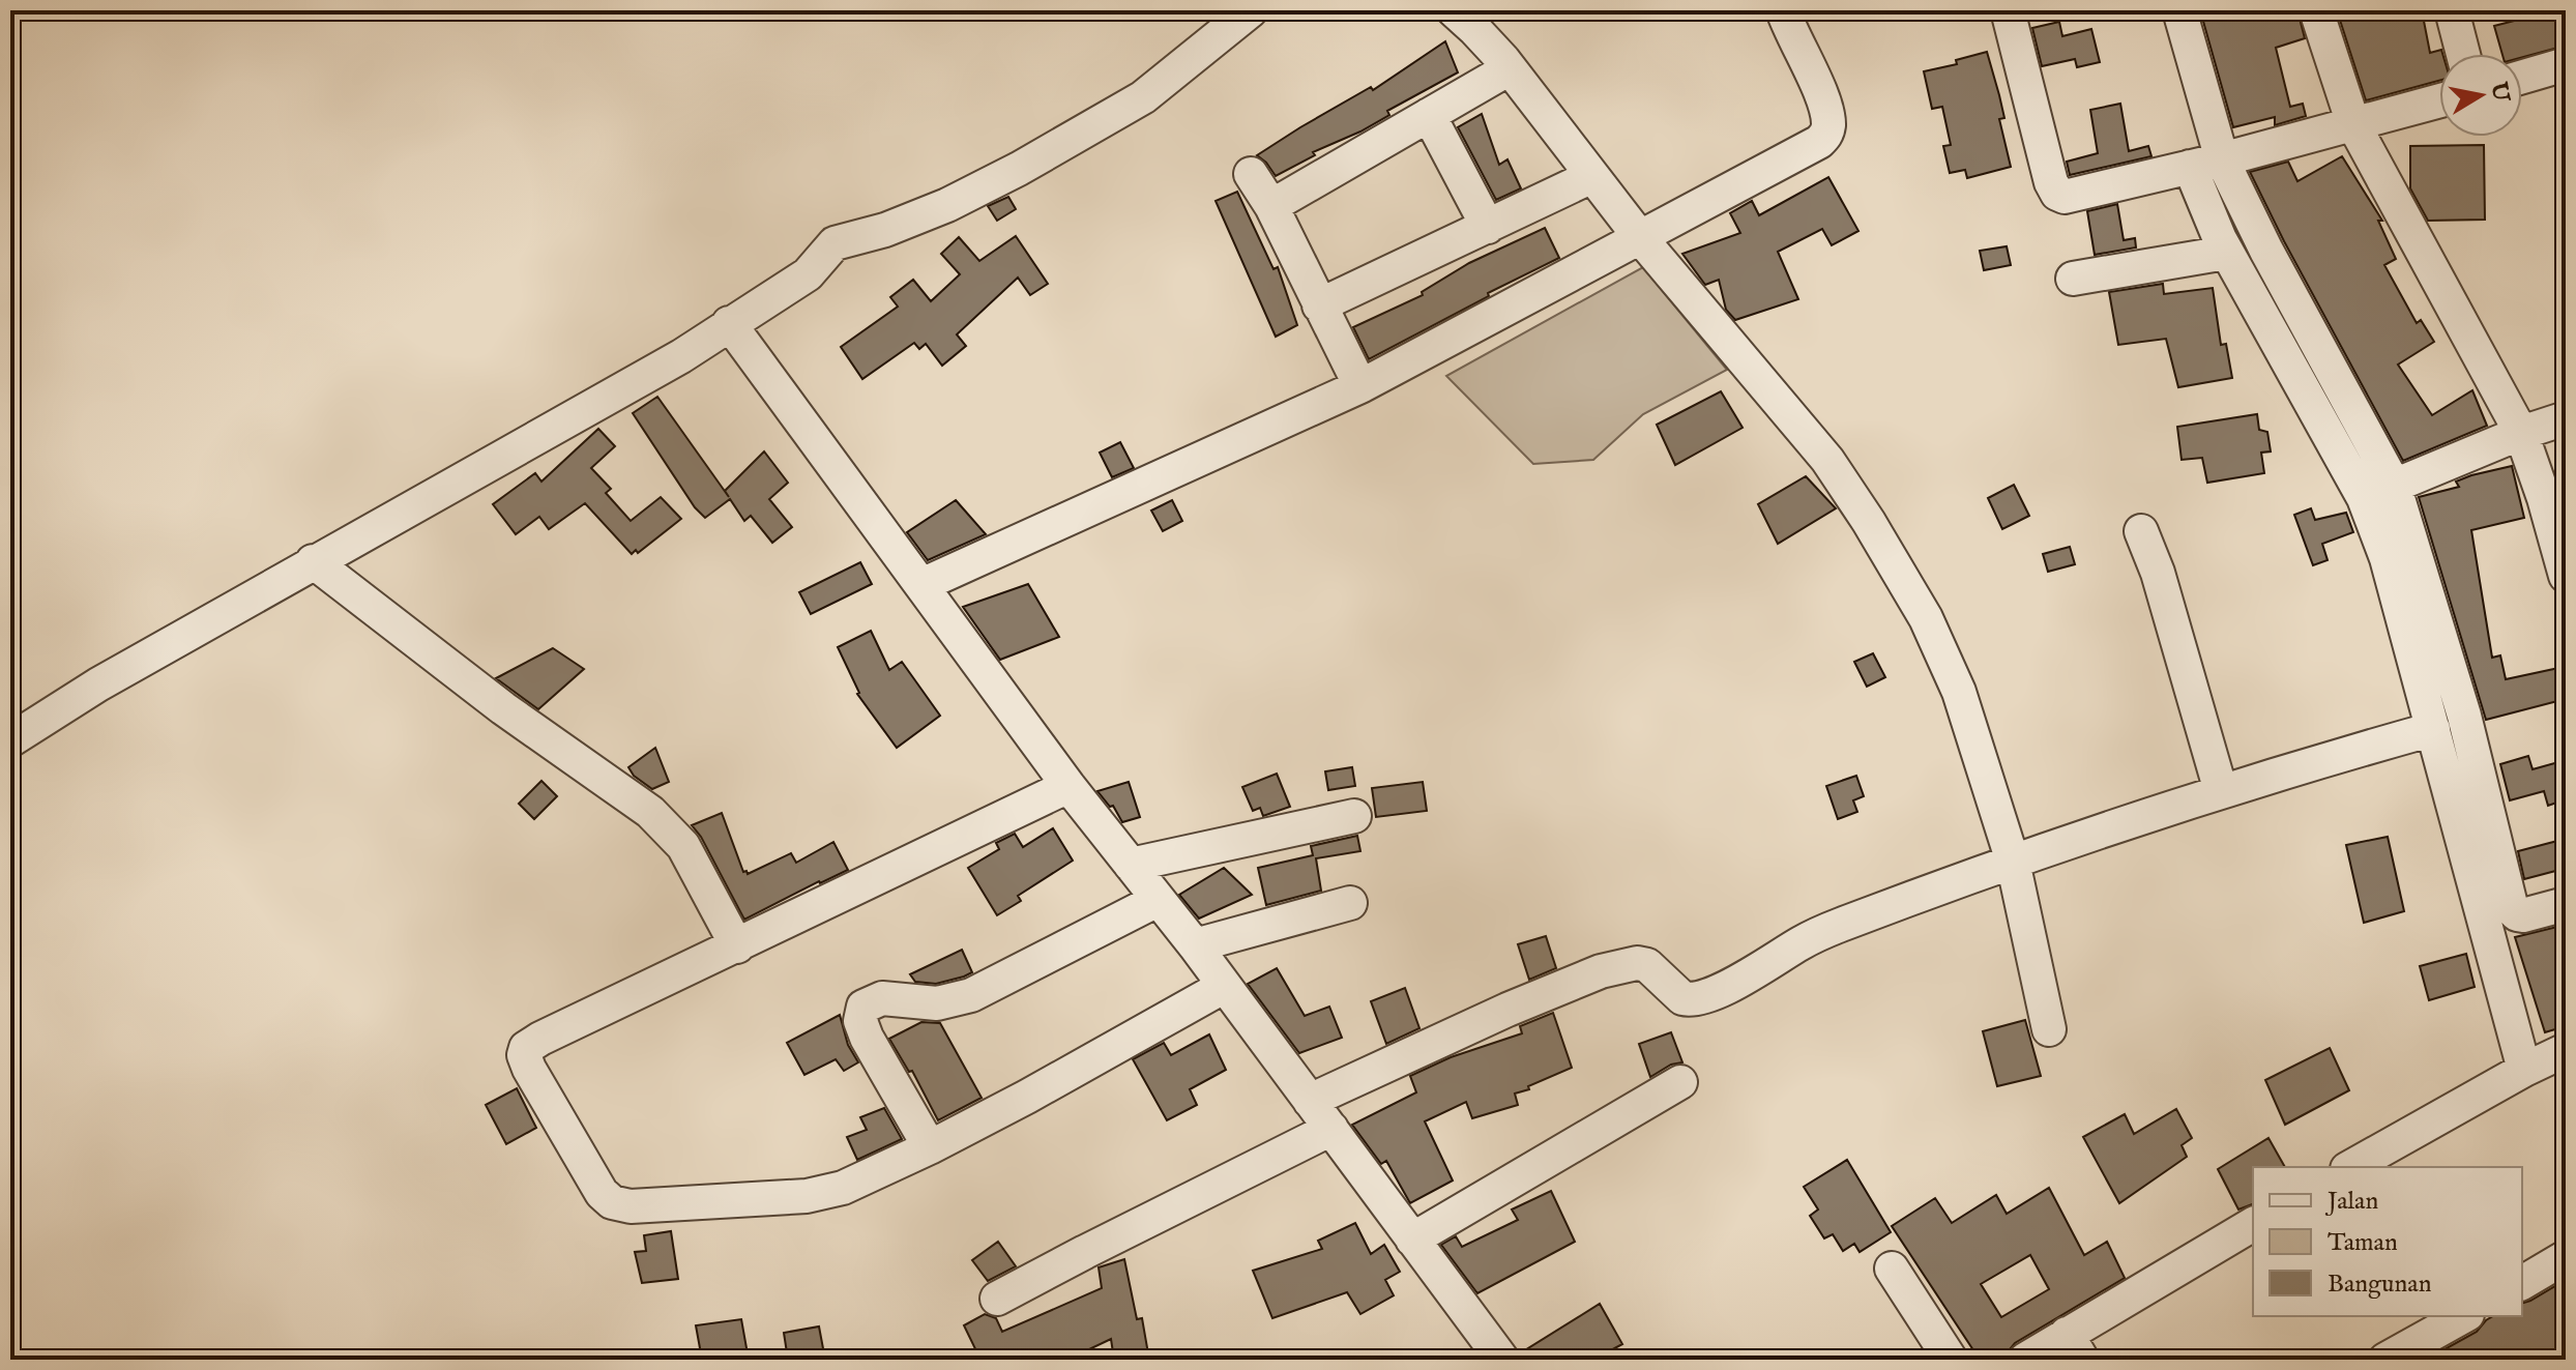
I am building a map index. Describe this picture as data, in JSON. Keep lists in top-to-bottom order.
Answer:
{
  "legend": ["Jalan", "Taman", "Bangunan"],
  "north": "right"
}
